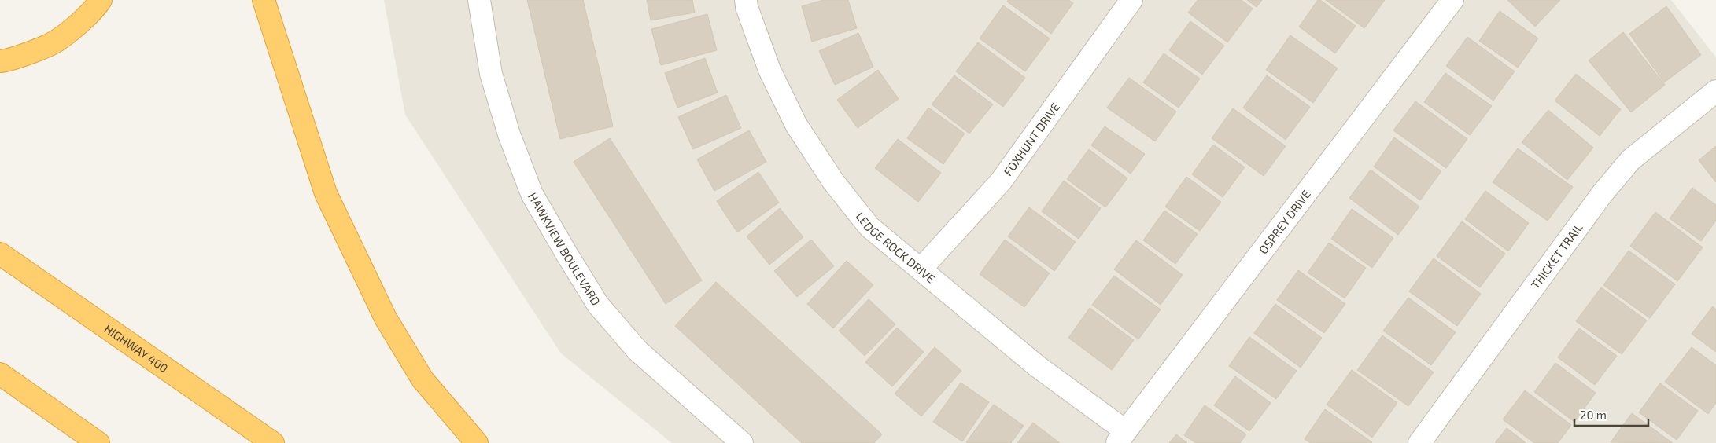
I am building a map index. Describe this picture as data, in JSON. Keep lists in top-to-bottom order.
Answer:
{
  "streets": {
    "highway": ["HIGHWAY 400"],
    "street": [
      "FOXHUNT DRIVE",
      "OSPREY DRIVE",
      "LEDGE ROCK DRIVE",
      "HAWKVIEW BOULEVARD",
      "THICKET TRAIL"
    ]
  },
  "crossings": [
    ["FOXHUNT DRIVE", "LEDGE ROCK DRIVE"],
    ["OSPREY DRIVE", "LEDGE ROCK DRIVE"]
  ],
  "scale_bar": "20 m"
}
